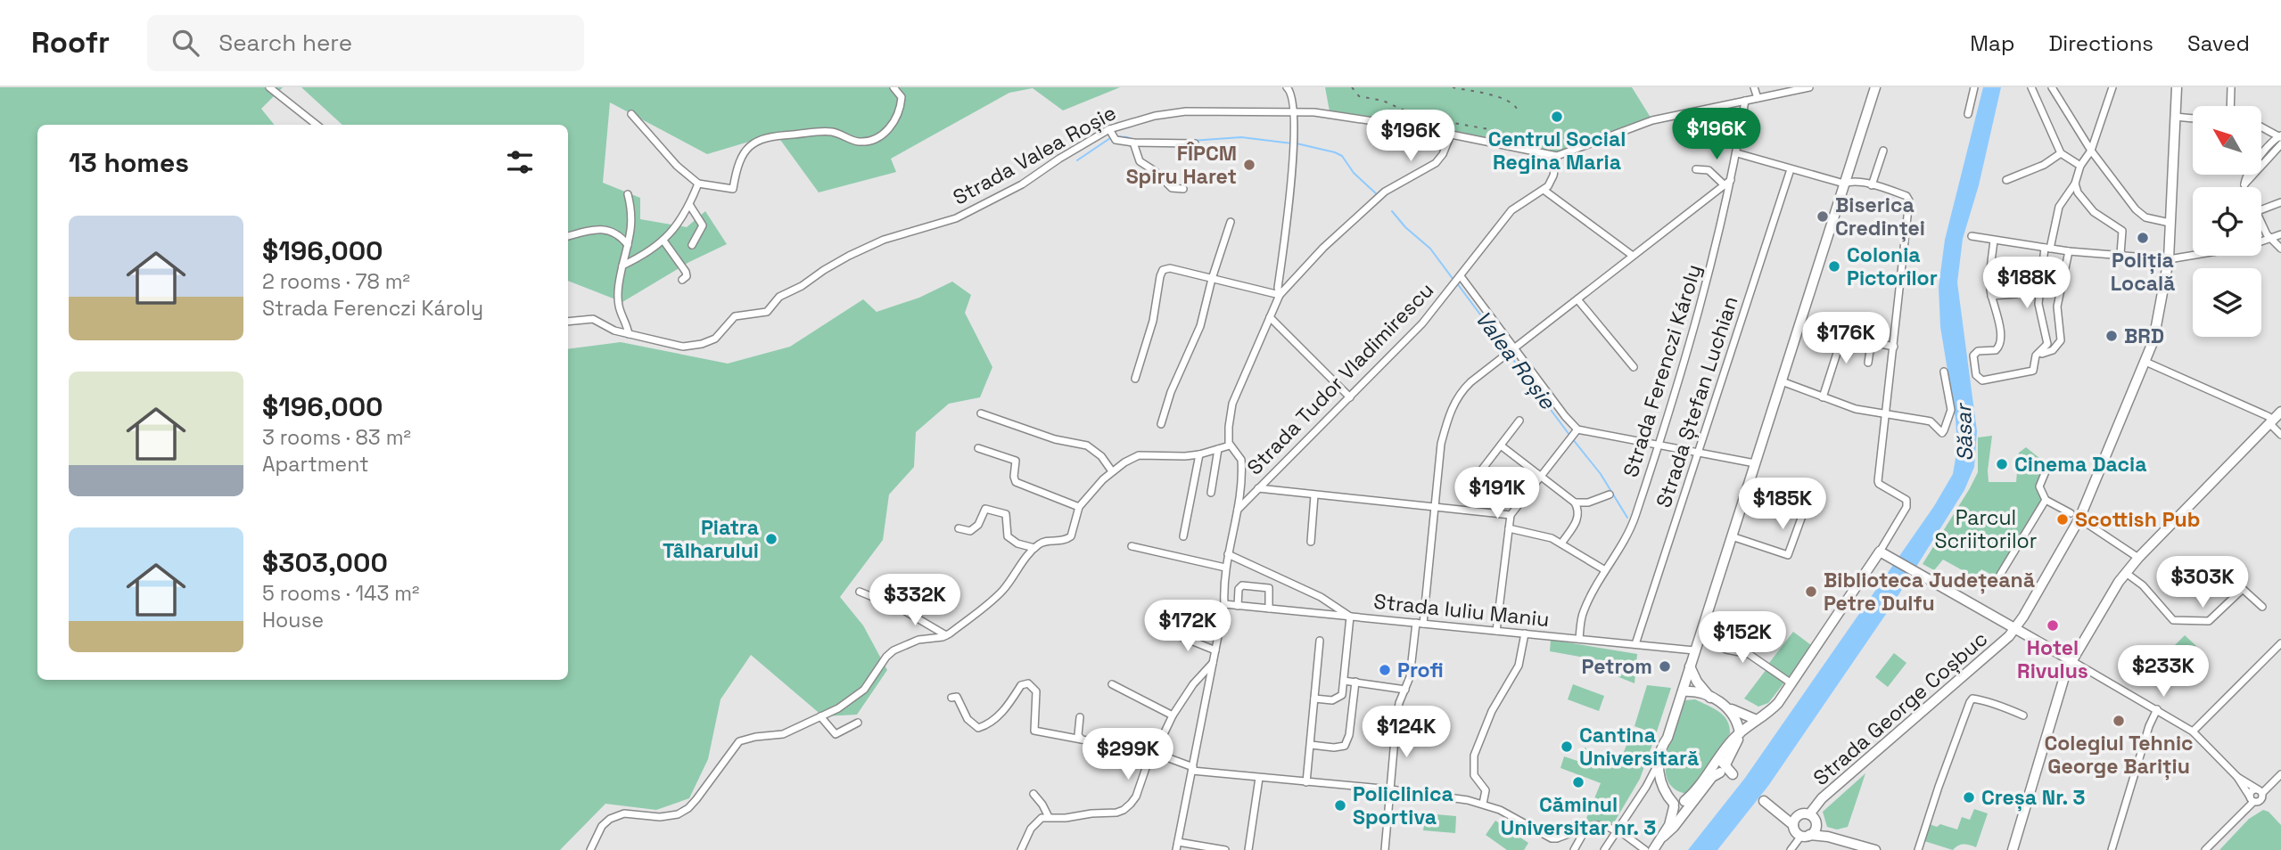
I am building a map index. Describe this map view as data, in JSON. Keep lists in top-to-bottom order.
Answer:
{
  "streets": {
    "main road": ["Strada George Coșbuc"],
    "street": [
      "Strada Valea Roșie",
      "Strada Ferenczi Károly",
      "Strada Tudor Vladimirescu",
      "Strada Ștefan Luchian",
      "Strada Iuliu Maniu"
    ]
  },
  "crossings": [
    ["Strada Ferenczi Károly", "Strada Iuliu Maniu"],
    ["Strada Ștefan Luchian", "Strada Iuliu Maniu"]
  ],
  "water": ["Valea Roșie", "Săsar"],
  "parks": ["Parcul Scriitorilor"],
  "places": [
    "Centrul Social Regina Maria",
    "FÎPCM Spiru Haret",
    "Biserica Credinței",
    "Poliția Locală",
    "Colonia Pictorilor",
    "BRD",
    "Cinema Dacia",
    "Scottish Pub",
    "Piatra Tâlharului",
    "Biblioteca Județeană Petre Dulfu",
    "Hotel Rivulus",
    "Petrom",
    "Profi",
    "Colegiul Tehnic George Barițiu",
    "Cantina Universitară",
    "Căminul Universitar nr. 3",
    "Creșa Nr. 3",
    "Policlinica Sportiva"
  ],
  "north": "top left",
  "page": {
    "header": "Roofr",
    "search": "Search here",
    "nav": ["Map", "Directions", "Saved"],
    "price": [
      "$196K",
      "$196K",
      "$188K",
      "$176K",
      "$191K",
      "$185K",
      "$303K",
      "$332K",
      "$172K",
      "$152K",
      "$233K",
      "$124K",
      "$299K"
    ],
    "heading": "13 homes",
    "list": [
      {
        "name": "$196,000",
        "note": "2 rooms · 78 m² · Strada Ferenczi Károly"
      },
      {
        "name": "$196,000",
        "note": "3 rooms · 83 m² · Apartment"
      },
      {
        "name": "$303,000",
        "note": "5 rooms · 143 m² · House"
      }
    ]
  }
}
